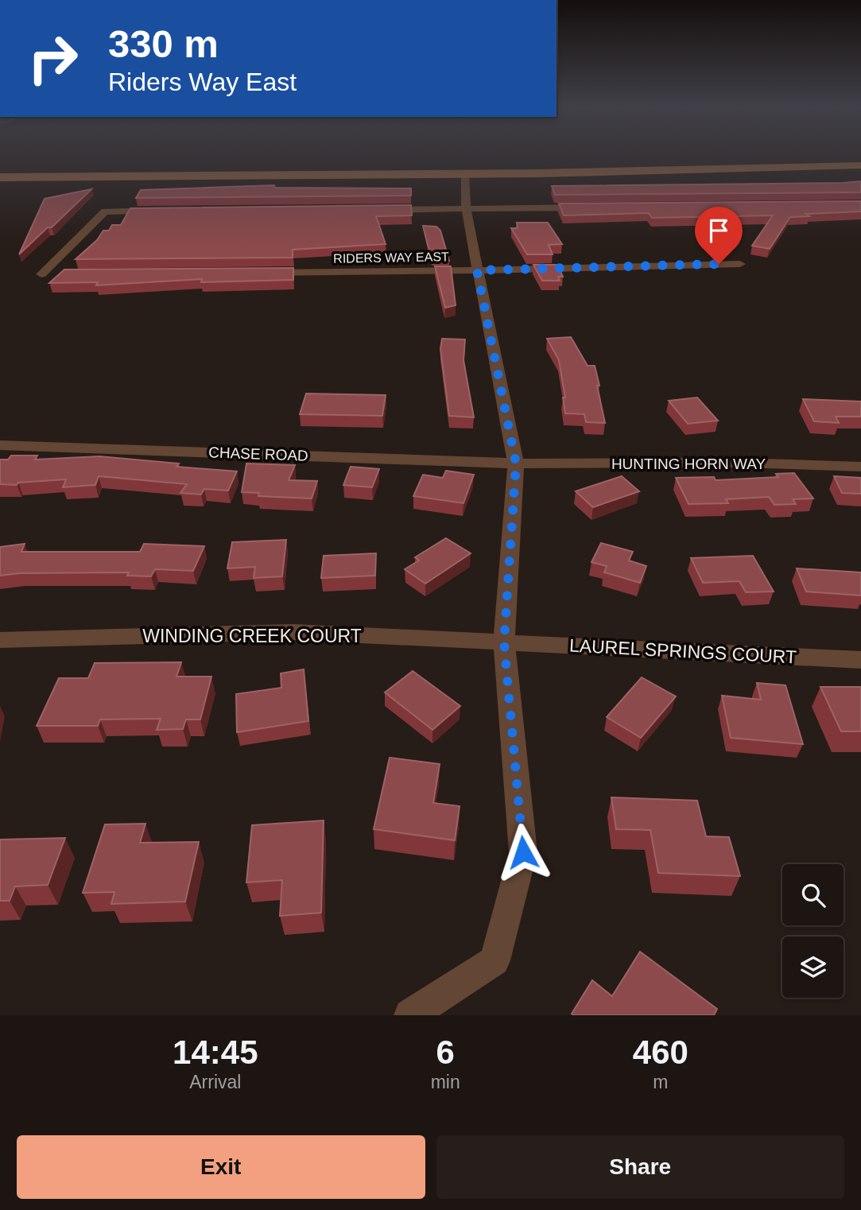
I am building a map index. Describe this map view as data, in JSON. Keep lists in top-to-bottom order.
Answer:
{
  "streets": {
    "street": [
      "RIDERS WAY EAST",
      "CHASE ROAD",
      "HUNTING HORN WAY",
      "WINDING CREEK COURT",
      "LAUREL SPRINGS COURT"
    ]
  },
  "crossings": [
    ["CHASE ROAD", "HUNTING HORN WAY"],
    ["WINDING CREEK COURT", "LAUREL SPRINGS COURT"]
  ],
  "page": {
    "turn": ["330 m", "Riders Way East"],
    "eta": [
      "14:45",
      "Arrival",
      "6",
      "min",
      "460",
      "m"
    ],
    "buttons": ["Exit", "Share"]
  }
}
